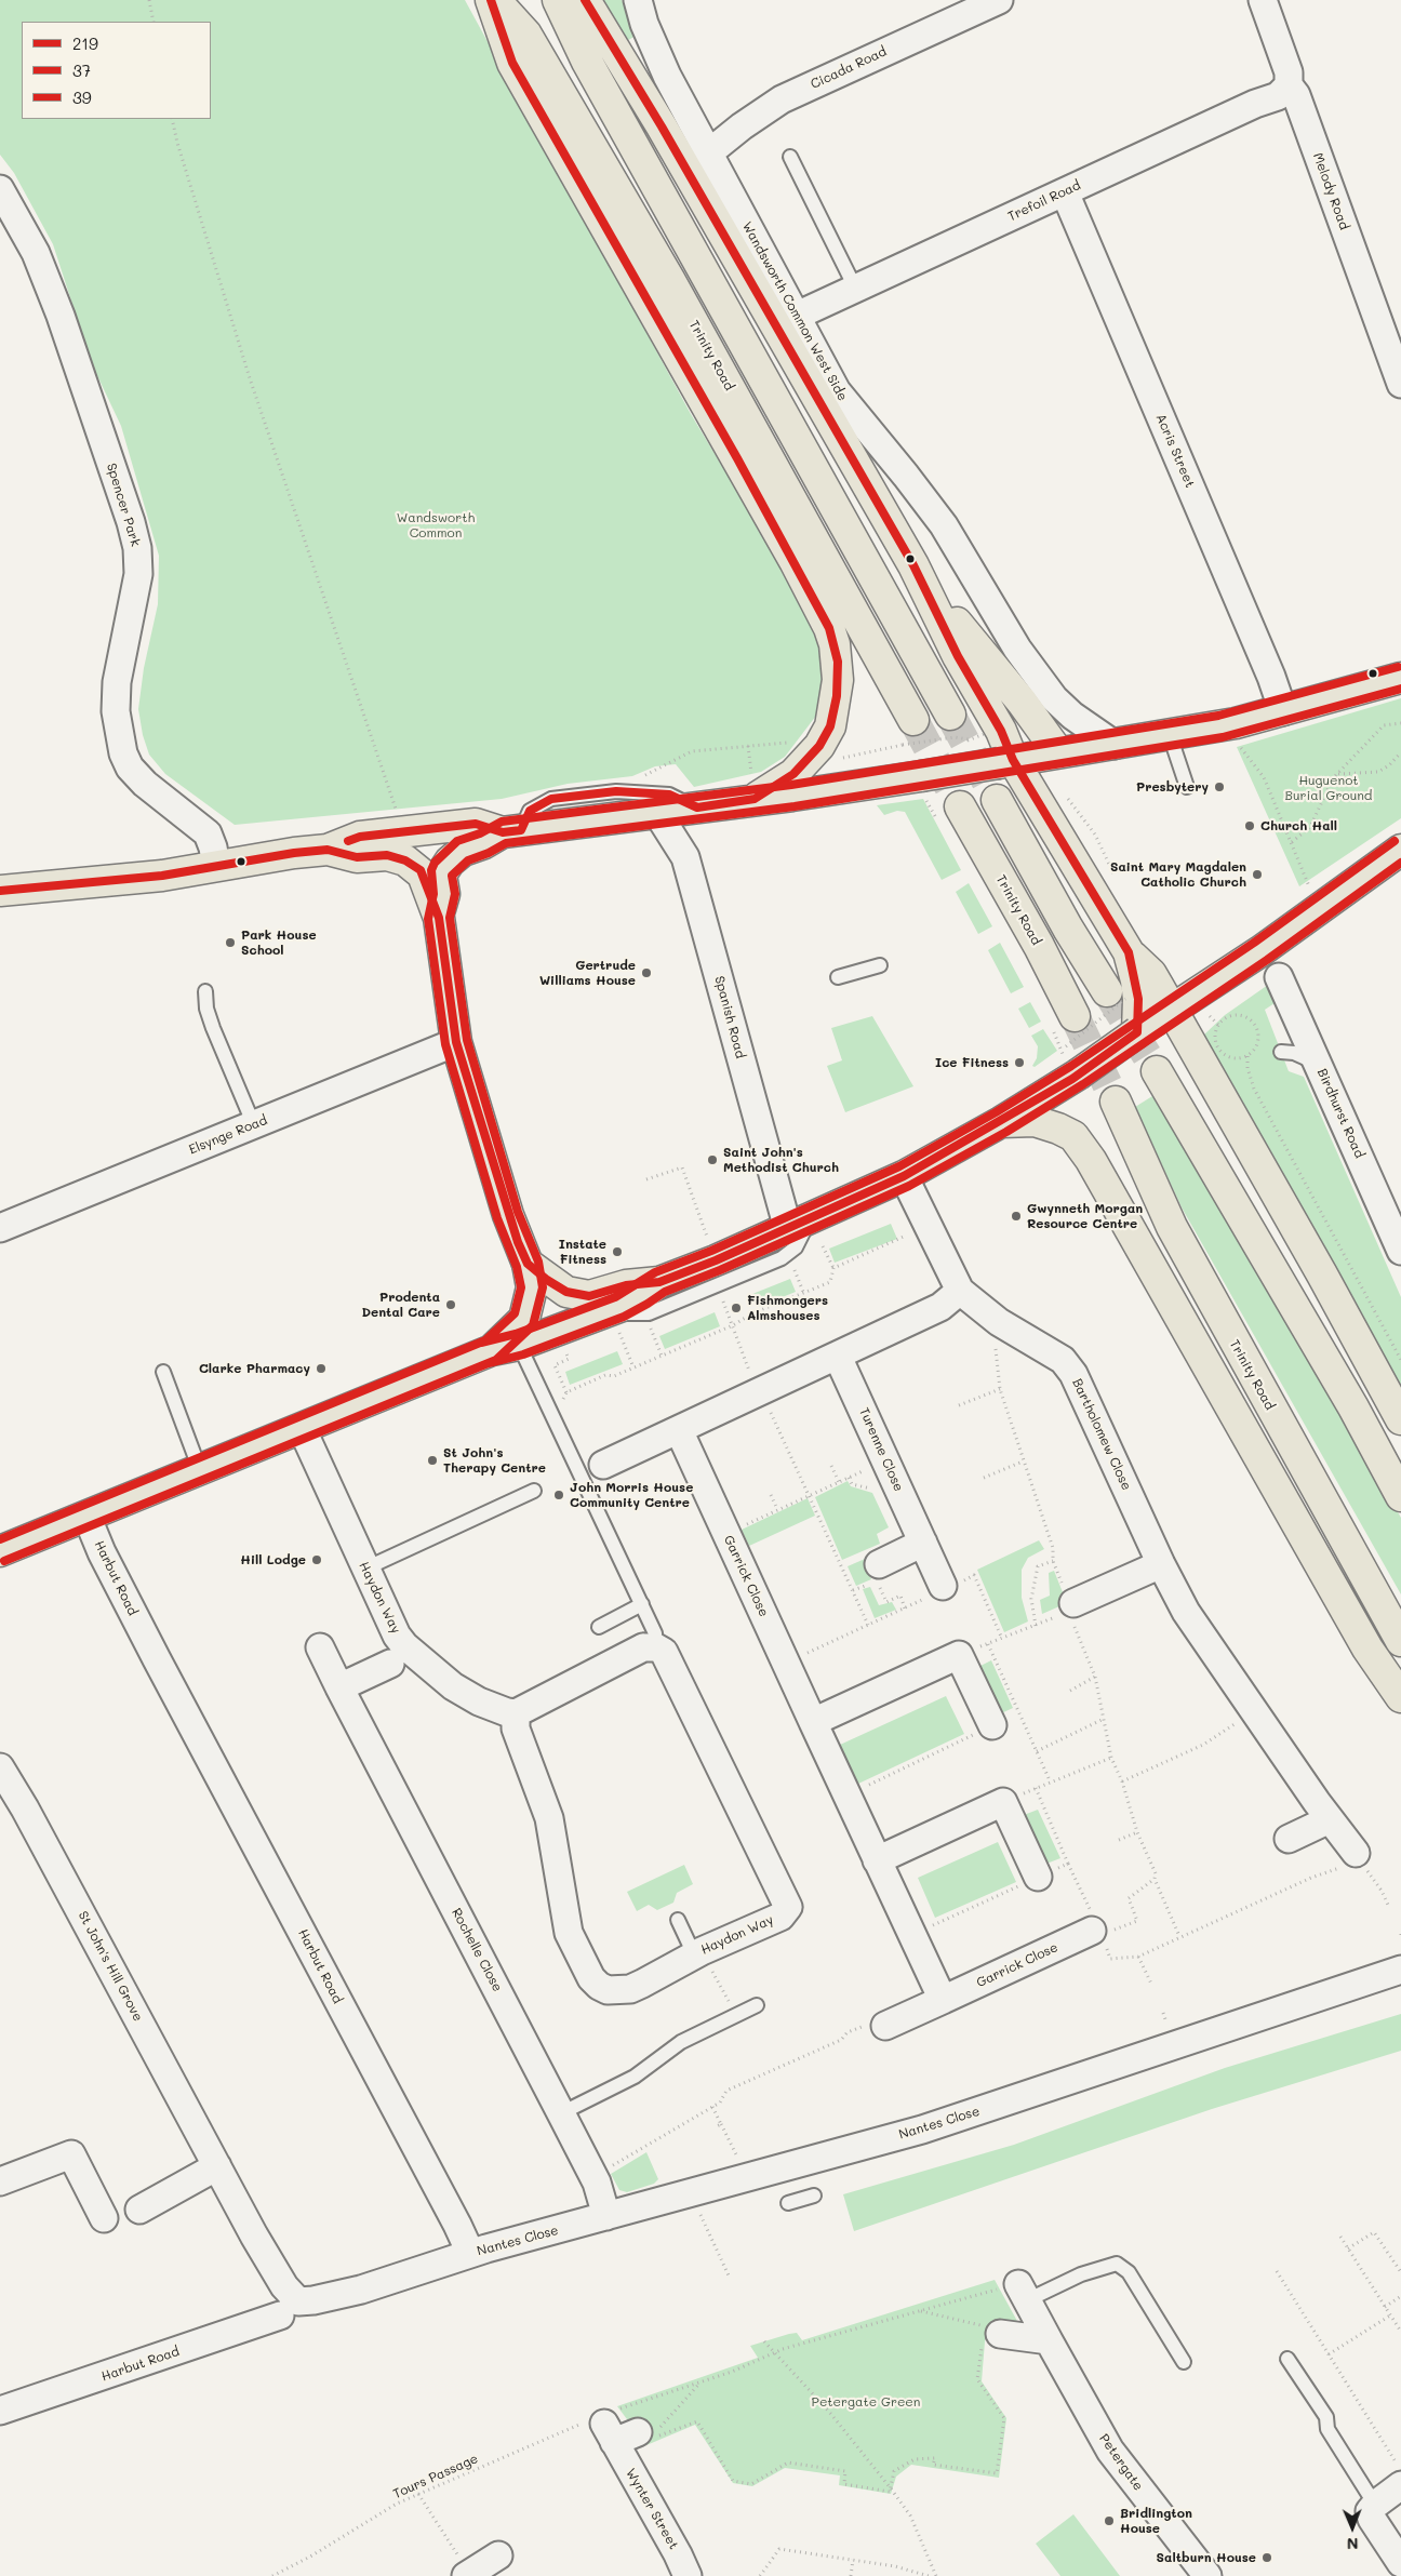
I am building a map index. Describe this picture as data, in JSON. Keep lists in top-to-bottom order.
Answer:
{
  "streets": {
    "main road": ["Trinity Road"],
    "street": [
      "Cicada Road",
      "Melody Road",
      "Trefoil Road",
      "Wandsworth Common West Side",
      "Acris Street",
      "Spencer Park",
      "Spanish Road",
      "Birdhurst Road",
      "Elsynge Road",
      "Bartholomew Close",
      "Turenne Close",
      "Garrick Close",
      "Harbut Road",
      "Haydon Way",
      "Rochelle Close",
      "St John's Hill Grove",
      "Nantes Close",
      "Petergate",
      "Wynter Street"
    ],
    "path": ["Tours Passage"]
  },
  "crossings": [
    ["Cicada Road", "Wandsworth Common West Side"],
    ["Melody Road", "Trefoil Road"],
    ["Trefoil Road", "Wandsworth Common West Side"],
    ["Trefoil Road", "Acris Street"],
    ["Harbut Road", "St John's Hill Grove"],
    ["Harbut Road", "Nantes Close"],
    ["Rochelle Close", "Nantes Close"],
    ["Tours Passage", "Wynter Street"]
  ],
  "parks": ["Wandsworth Common", "Huguenot Burial Ground", "Petergate Green"],
  "places": [
    "Presbytery",
    "Church Hall",
    "Saint Mary Magdalen Catholic Church",
    "Park House School",
    "Gertrude Williams House",
    "Ice Fitness",
    "Saint John's Methodist Church",
    "Gwynneth Morgan Resource Centre",
    "Instate Fitness",
    "Prodenta Dental Care",
    "Fishmongers Almshouses",
    "Clarke Pharmacy",
    "St John's Therapy Centre",
    "John Morris House Community Centre",
    "Hill Lodge",
    "Bridlington House",
    "Saltburn House"
  ],
  "lines": ["transit line 219", "transit line 39", "transit line 37"],
  "legend": ["219", "37", "39"],
  "north": "bottom"
}
